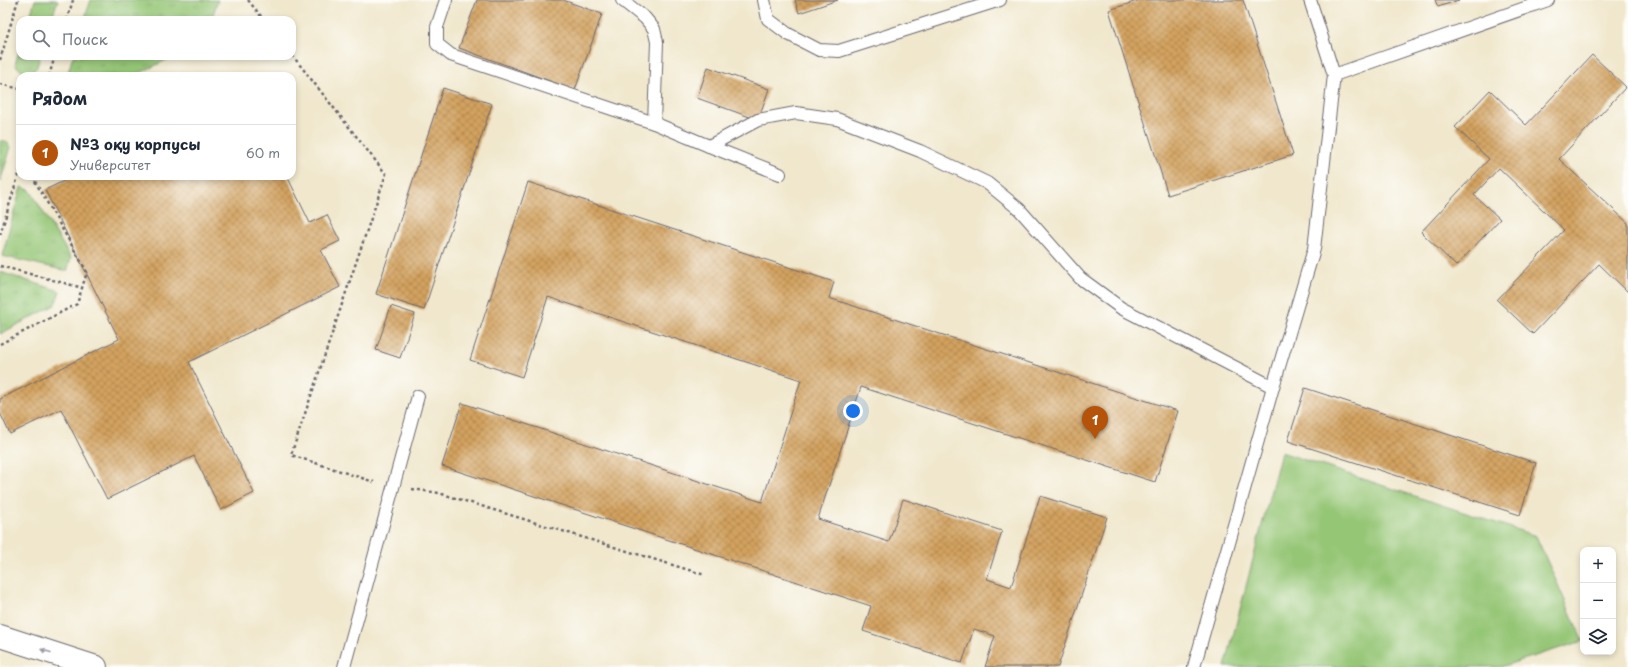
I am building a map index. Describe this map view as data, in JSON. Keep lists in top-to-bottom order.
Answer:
{
  "page": {
    "search": "Поиск",
    "heading": "Рядом",
    "list": [
      {
        "mark": "1",
        "name": "№3 оқу корпусы",
        "note": "Университет",
        "value": "60 m"
      }
    ],
    "pins": "1",
    "map_buttons": ["+", "−"]
  }
}
